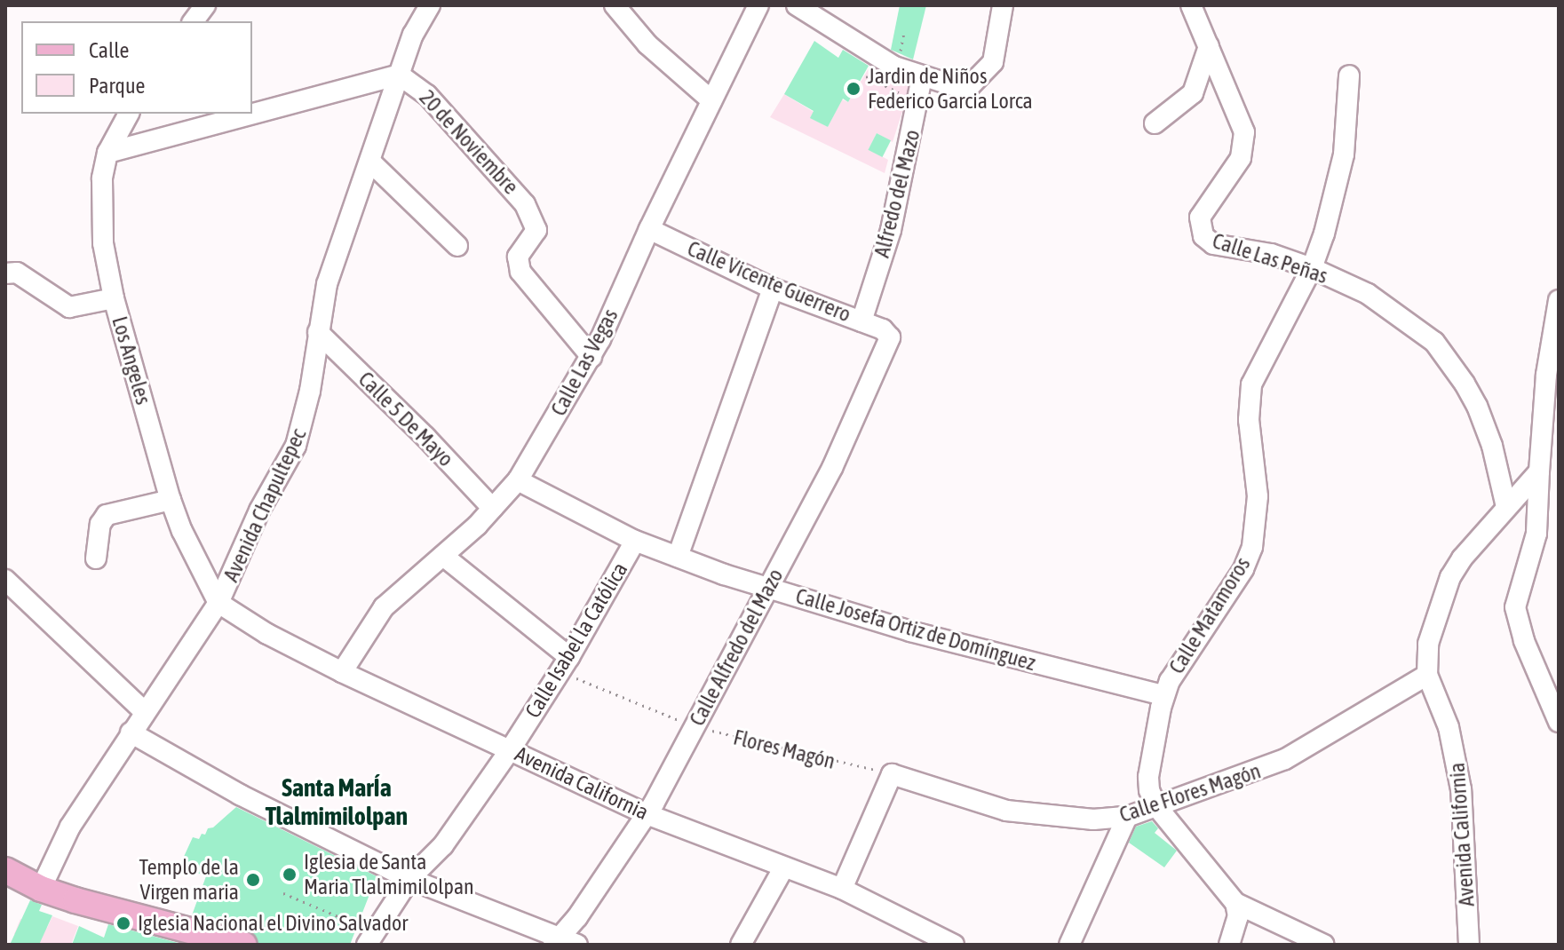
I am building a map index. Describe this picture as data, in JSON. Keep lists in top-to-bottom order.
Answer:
{
  "streets": {
    "street": [
      "20 de Noviembre",
      "Alfredo del Mazo",
      "Calle Las Peñas",
      "Calle Vicente Guerrero",
      "Los Angeles",
      "Calle Las Vegas",
      "Calle 5 De Mayo",
      "Avenida Chapultepec",
      "Calle Matamoros",
      "Calle Josefa Ortiz de Domínguez",
      "Calle Isabel la Católica",
      "Calle Alfredo del Mazo",
      "Avenida California",
      "Calle Flores Magón"
    ],
    "path": ["Flores Magón"]
  },
  "crossings": [
    ["20 de Noviembre", "Los Angeles"],
    ["20 de Noviembre", "Calle Las Vegas"],
    ["20 de Noviembre", "Avenida Chapultepec"],
    ["Alfredo del Mazo", "Calle Vicente Guerrero"],
    ["Calle Las Peñas", "Calle Matamoros"],
    ["Calle Las Peñas", "Avenida California"],
    ["Calle Vicente Guerrero", "Calle Las Vegas"],
    ["Calle Vicente Guerrero", "Calle Alfredo del Mazo"],
    ["Los Angeles", "Avenida Chapultepec"],
    ["Los Angeles", "Avenida California"],
    ["Calle Las Vegas", "Calle 5 De Mayo"],
    ["Calle Las Vegas", "Calle Josefa Ortiz de Domínguez"],
    ["Calle Las Vegas", "Avenida California"],
    ["Calle 5 De Mayo", "Avenida Chapultepec"],
    ["Avenida Chapultepec", "Avenida California"],
    ["Calle Matamoros", "Calle Josefa Ortiz de Domínguez"],
    ["Calle Matamoros", "Calle Flores Magón"],
    ["Calle Josefa Ortiz de Domínguez", "Calle Isabel la Católica"],
    ["Calle Josefa Ortiz de Domínguez", "Calle Alfredo del Mazo"],
    ["Calle Isabel la Católica", "Flores Magón"],
    ["Calle Isabel la Católica", "Avenida California"],
    ["Calle Alfredo del Mazo", "Flores Magón"],
    ["Calle Alfredo del Mazo", "Avenida California"],
    ["Flores Magón", "Calle Flores Magón"],
    ["Avenida California", "Calle Flores Magón"]
  ],
  "districts": ["Santa MarÍa Tlalmimilolpan"],
  "places": [
    "Jardin de Niños Federico Garcia Lorca",
    "Iglesia de Santa Maria Tlalmimilolpan",
    "Templo de la Virgen maria",
    "Iglesia Nacional el Divino Salvador"
  ],
  "legend": ["Calle", "Parque"]
}
